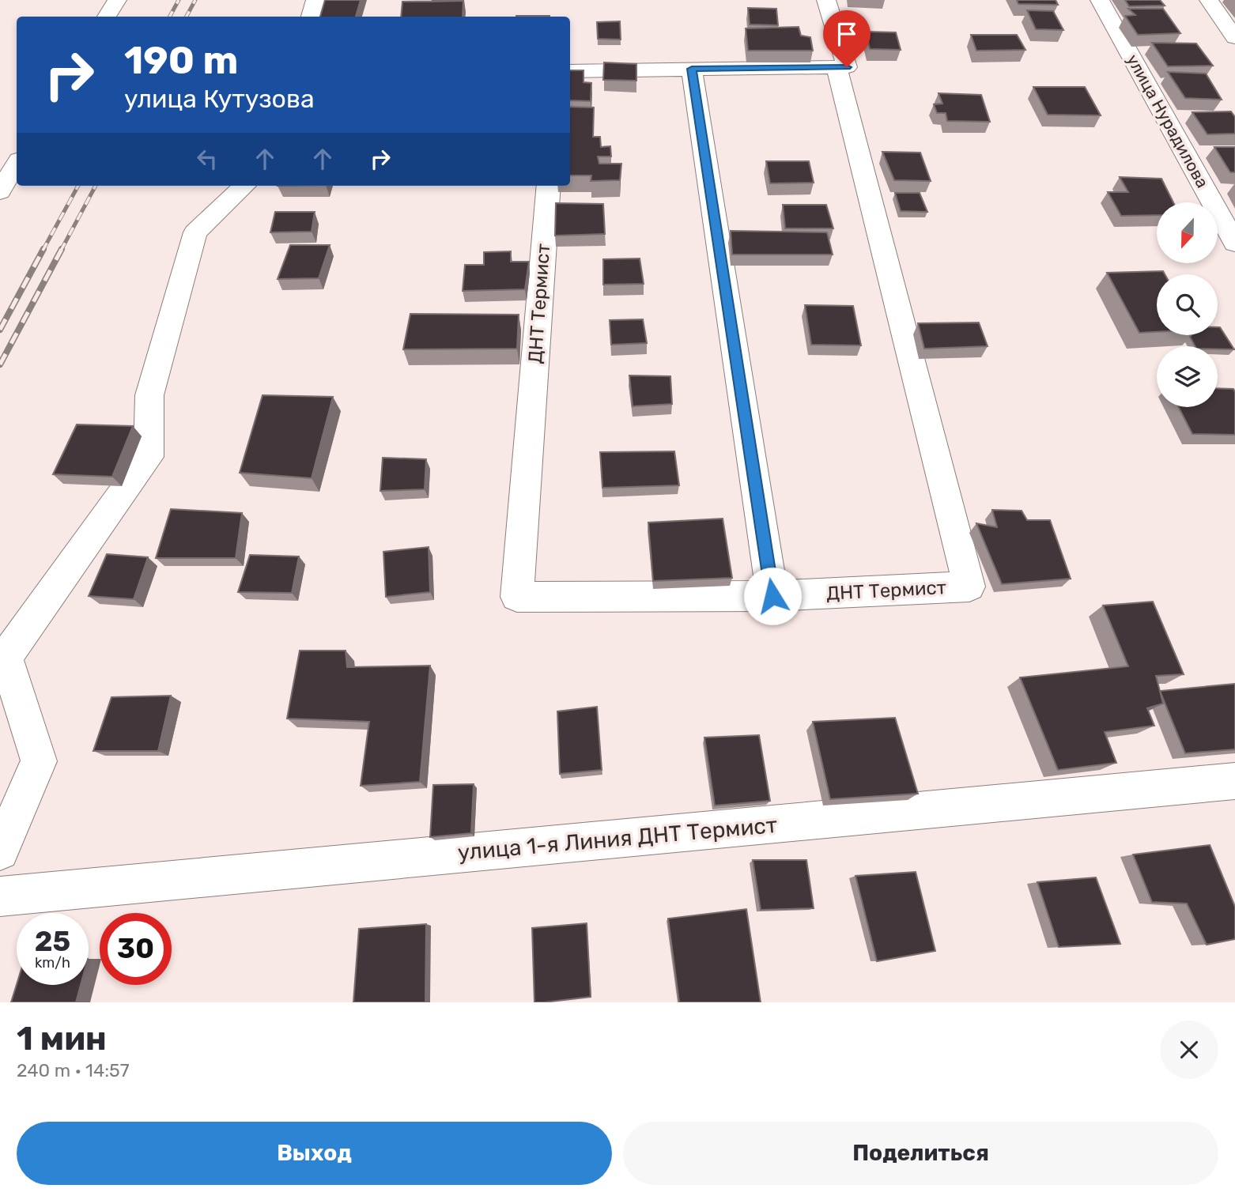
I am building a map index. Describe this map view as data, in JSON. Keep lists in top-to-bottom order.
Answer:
{
  "streets": {
    "street": ["улица Нурадилова", "ДНТ Термист", "улица 1-я Линия ДНТ Термист"]
  },
  "north": "bottom",
  "page": {
    "turn": ["190 m", "улица Кутузова"],
    "speed": "25 km/h",
    "limit": "30",
    "heading": ["1 мин", "240 m · 14:57"],
    "buttons": ["Выход", "Поделиться"]
  }
}
